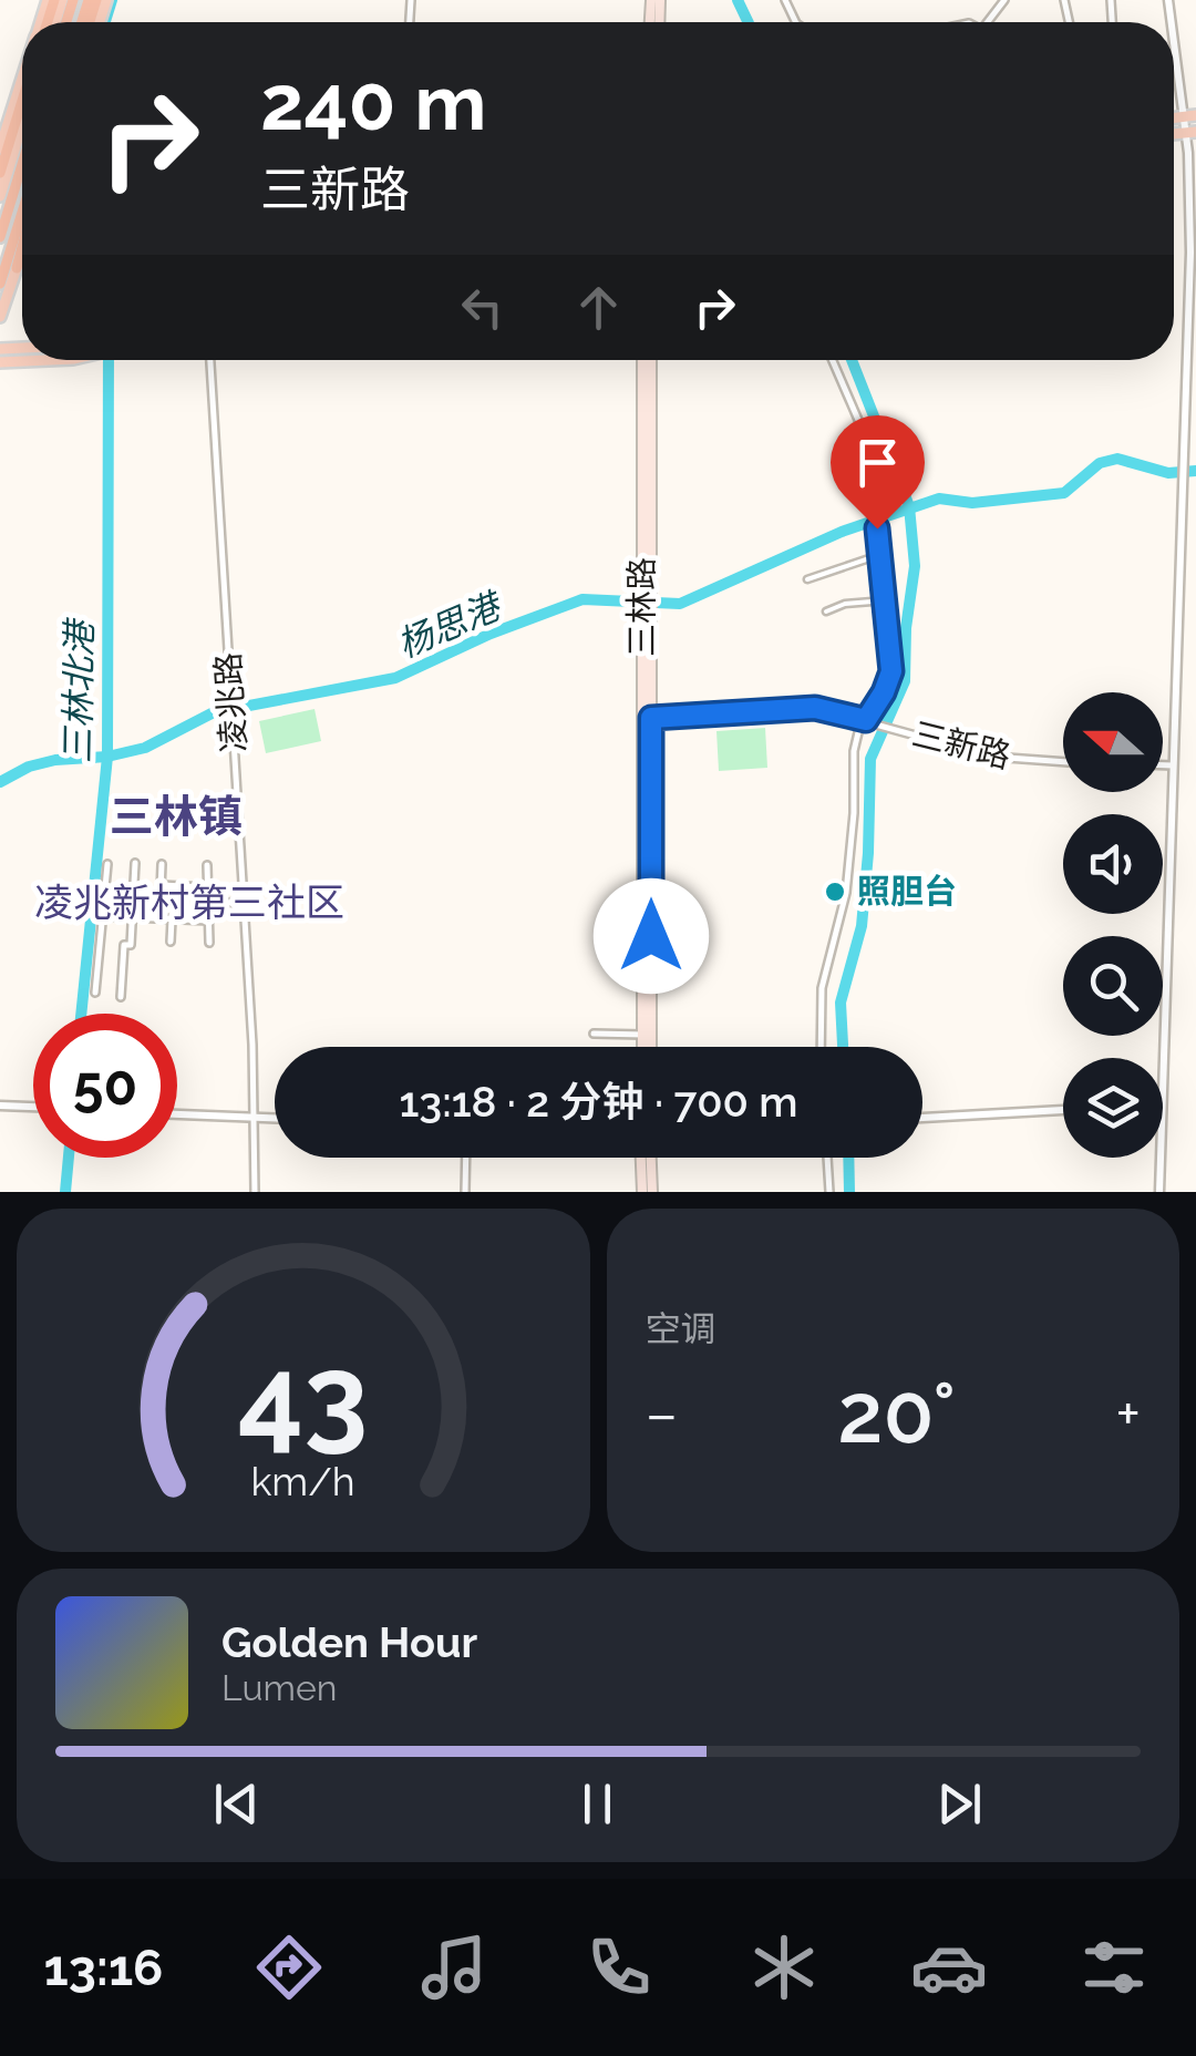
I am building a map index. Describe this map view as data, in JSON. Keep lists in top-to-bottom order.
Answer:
{
  "streets": {
    "main road": ["三林路"],
    "street": ["凌兆路", "三新路"]
  },
  "crossings": [
    ["三林路", "三新路"]
  ],
  "districts": ["三林镇", "凌兆新村第三社区"],
  "water": ["杨思港", "三林北港"],
  "places": ["照胆台"],
  "north": "left",
  "page": {
    "turn": ["240 m", "三新路"],
    "limit": "50",
    "trip": "13:18 · 2 分钟 · 700 m",
    "tile": "空调",
    "heat": ["−", "20°", "+"],
    "song": ["Golden Hour", "Lumen"],
    "tabs": "13:16",
    "gauge": ["43", "km/h"]
  }
}
